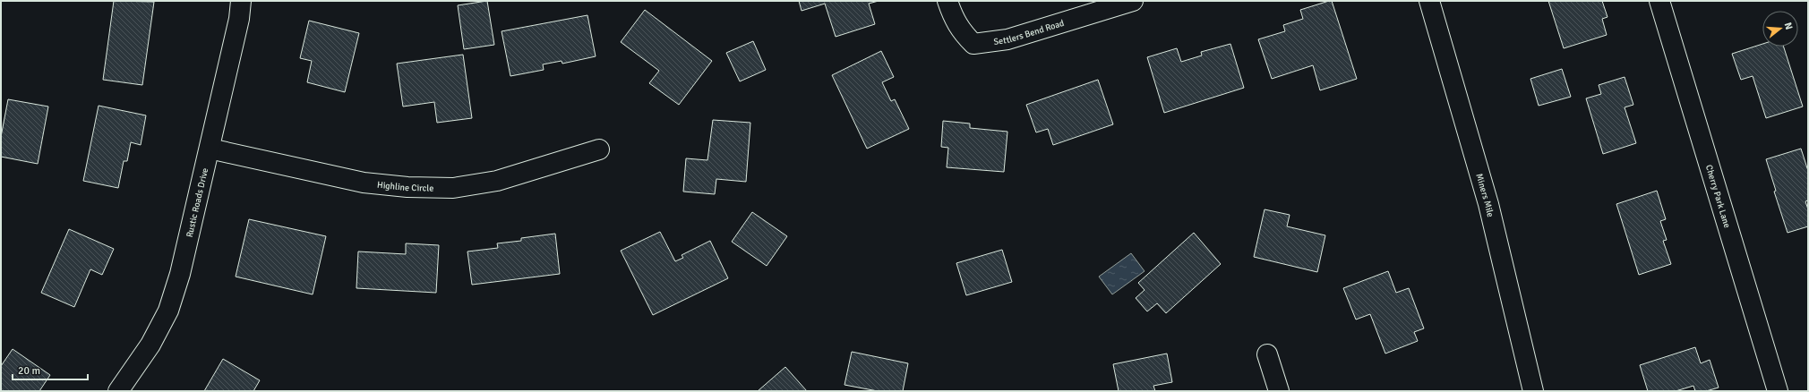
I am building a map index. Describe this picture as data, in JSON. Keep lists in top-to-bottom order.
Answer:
{
  "streets": {
    "street": [
      "Settlers Bend Road",
      "Highline Circle",
      "Miners Mile",
      "Cherry Park Lane",
      "Rustic Roads Drive"
    ]
  },
  "crossings": [
    ["Highline Circle", "Rustic Roads Drive"]
  ],
  "scale_bar": "20 m",
  "north": "right"
}
